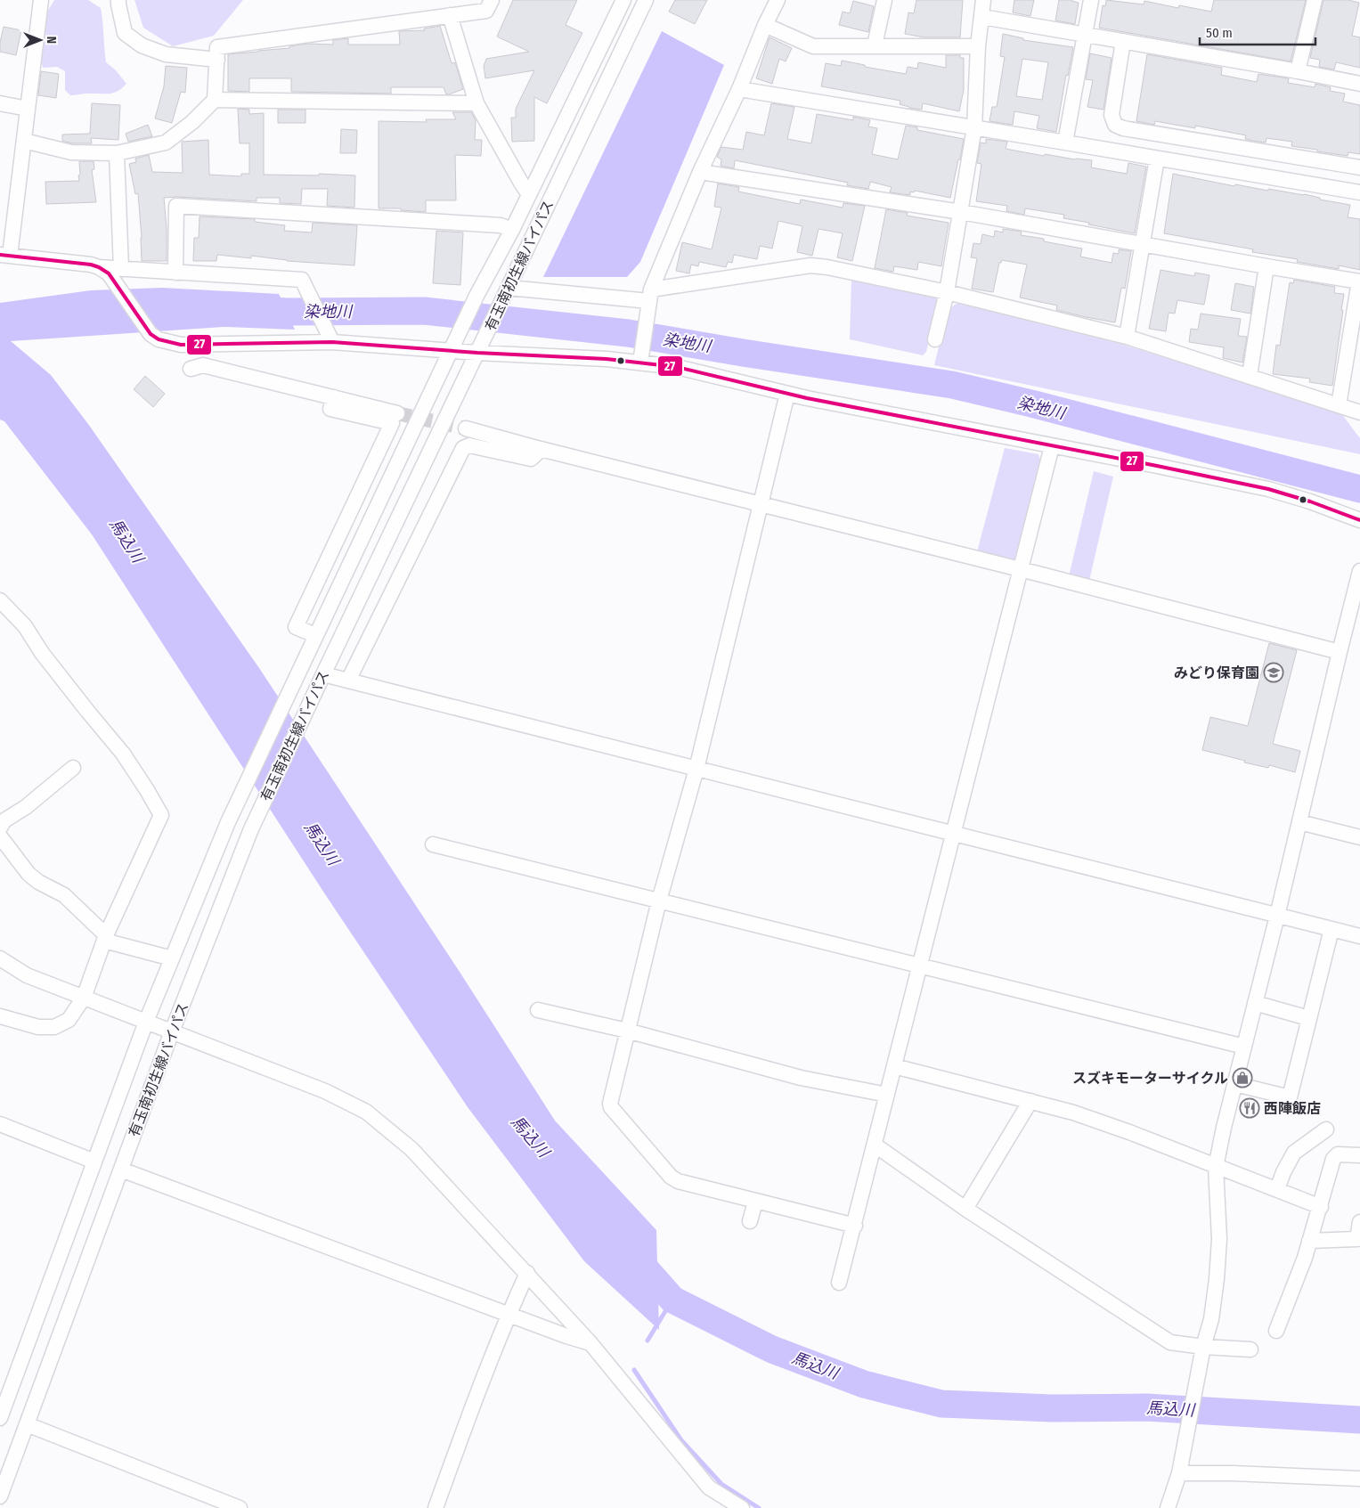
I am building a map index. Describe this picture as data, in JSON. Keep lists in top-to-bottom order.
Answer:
{
  "streets": {
    "street": ["有玉南初生線バイパス"]
  },
  "water": ["染地川", "馬込川"],
  "places": {
    "school or university": ["みどり保育園"],
    "shop": ["スズキモーターサイクル"],
    "restaurant": ["西陣飯店"]
  },
  "lines": ["transit line 27"],
  "scale_bar": "50 m",
  "north": "right"
}
